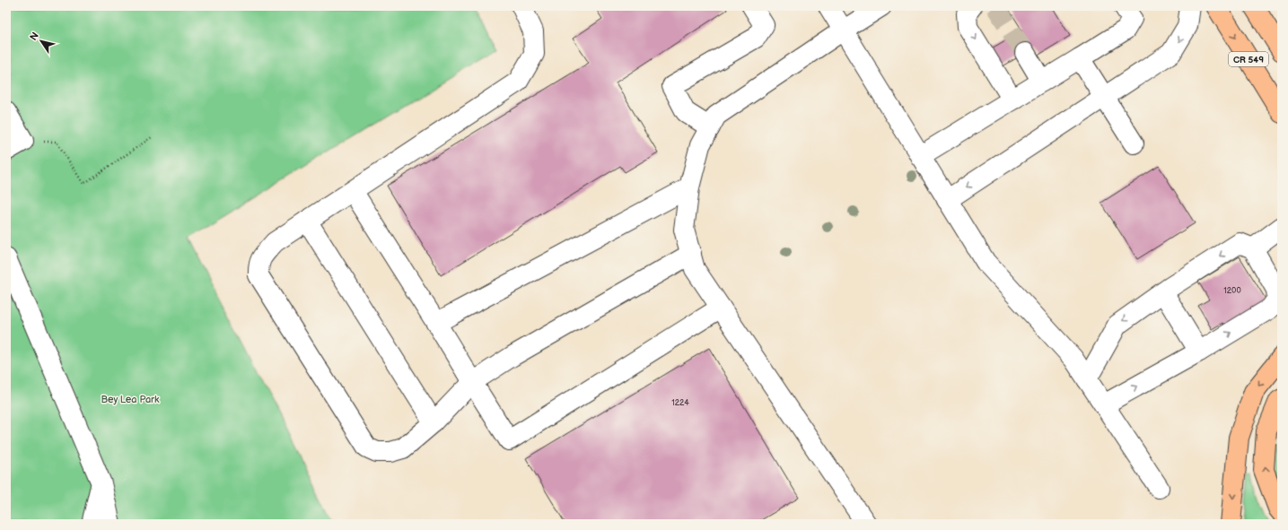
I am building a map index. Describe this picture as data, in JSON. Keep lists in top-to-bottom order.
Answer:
{
  "streets": {
    "main road": ["CR 549"]
  },
  "parks": ["Bey Lea Park"],
  "house_numbers": ["1200", "1224"],
  "north": "top left"
}
